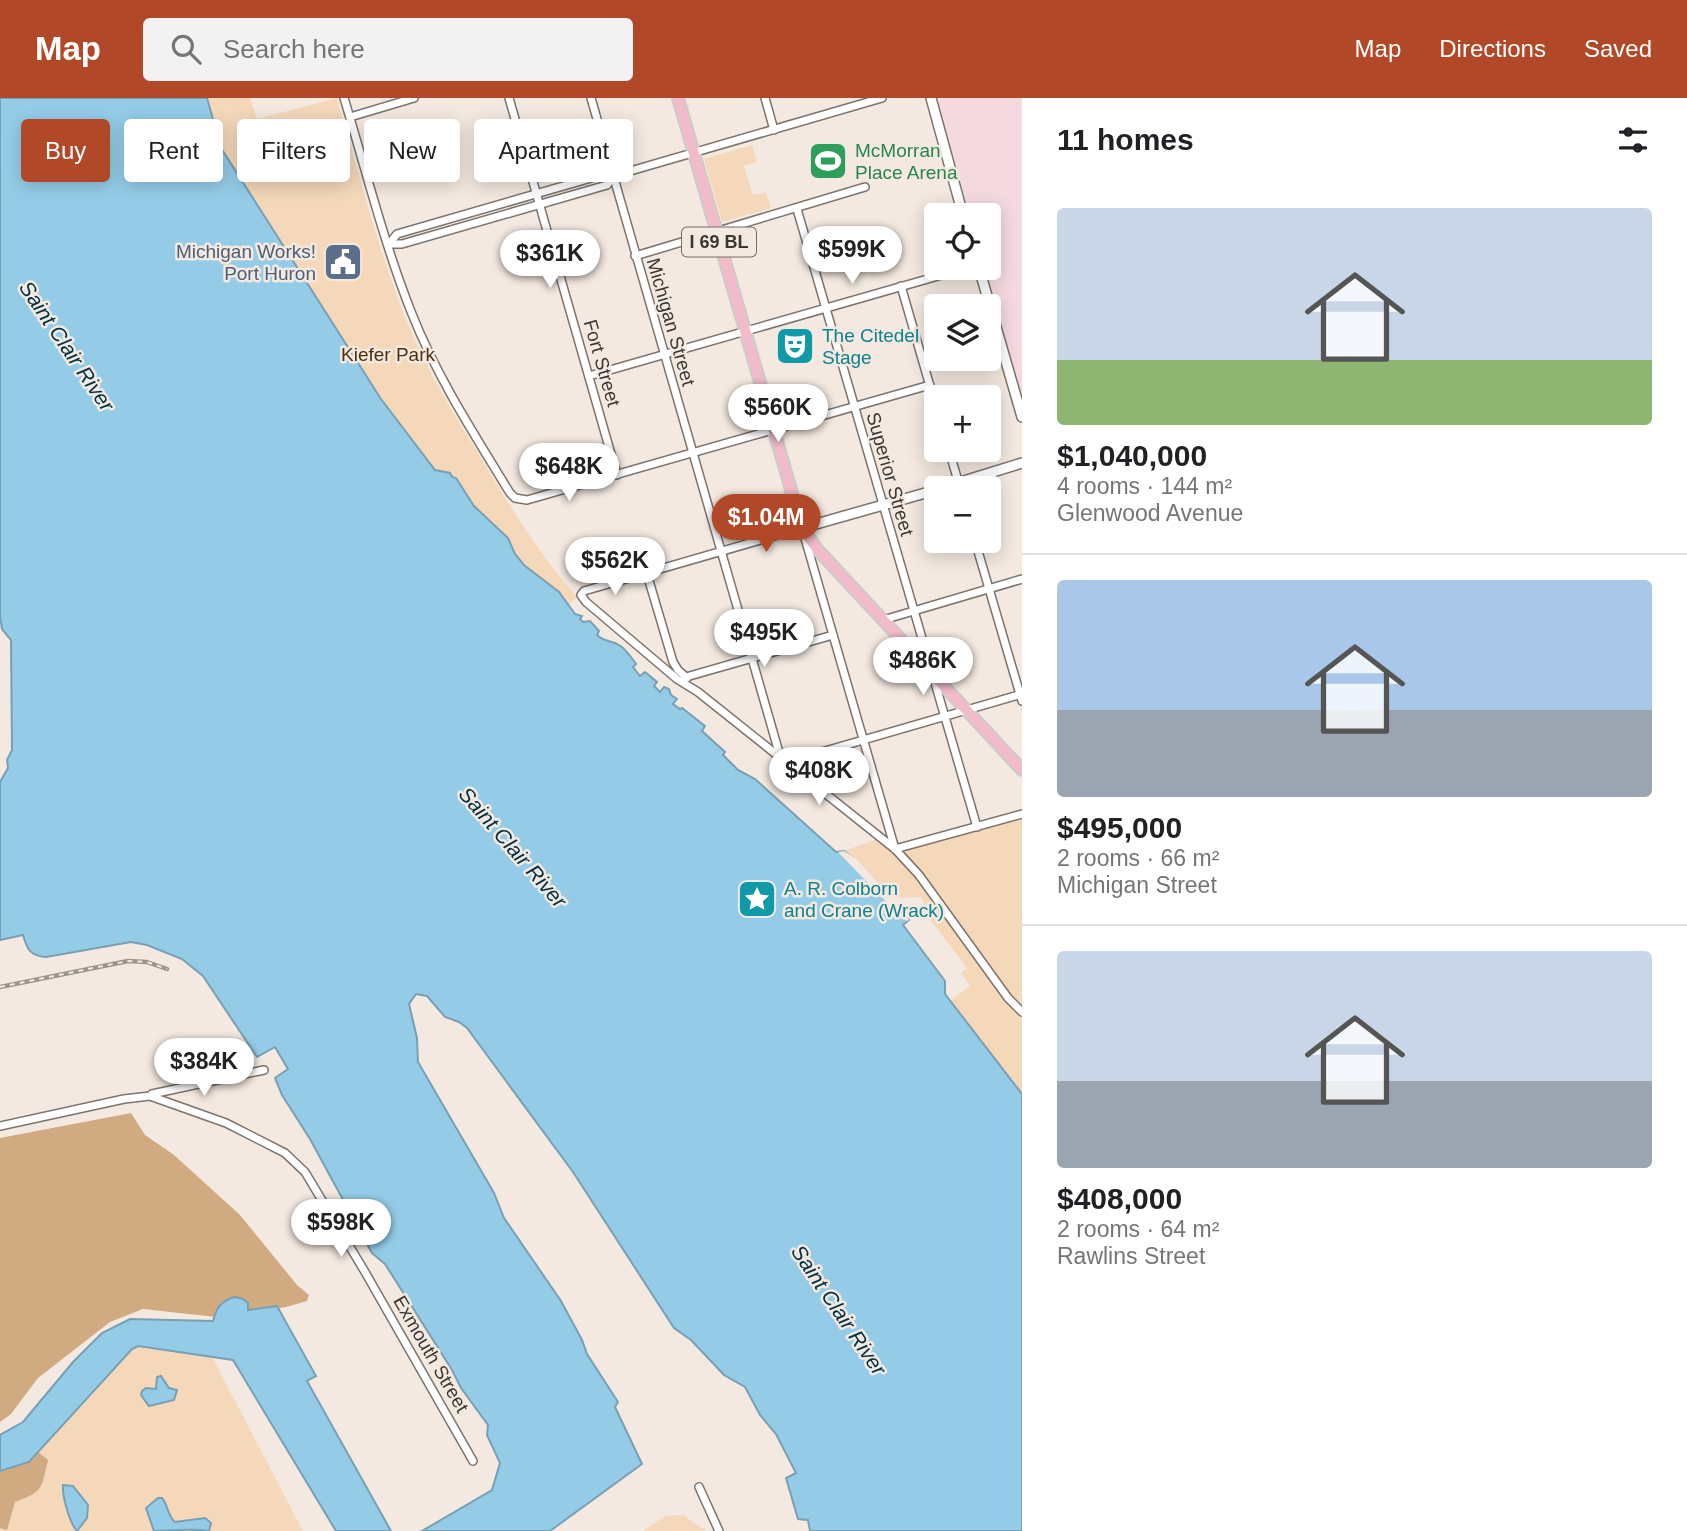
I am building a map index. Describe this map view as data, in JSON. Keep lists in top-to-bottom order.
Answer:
{
  "streets": {
    "main road": ["I 69 BL"],
    "street": [
      "Michigan Street",
      "Fort Street",
      "Superior Street",
      "Exmouth Street"
    ]
  },
  "crossings": [
    ["I 69 BL", "Superior Street"]
  ],
  "water": ["Saint Clair River"],
  "parks": ["Kiefer Park"],
  "places": {
    "sports": ["McMorran Place Arena"],
    "public building": ["Michigan Works! Port Huron"],
    "theatre": ["The Citedel Stage"],
    "place": ["A. R. Colborn and Crane (Wrack)"]
  },
  "page": {
    "header": "Map",
    "search": "Search here",
    "nav": ["Map", "Directions", "Saved"],
    "heading": "11 homes",
    "chip": [
      "Buy",
      "Rent",
      "Filters",
      "New",
      "Apartment"
    ],
    "list": [
      {
        "name": "$1,040,000",
        "note": "4 rooms · 144 m² · Glenwood Avenue"
      },
      {
        "name": "$495,000",
        "note": "2 rooms · 66 m² · Michigan Street"
      },
      {
        "name": "$408,000",
        "note": "2 rooms · 64 m² · Rawlins Street"
      }
    ],
    "map_buttons": ["+", "−"],
    "price": [
      "$599K",
      "$361K",
      "$560K",
      "$648K",
      "$1.04M",
      "$562K",
      "$495K",
      "$486K",
      "$408K",
      "$384K",
      "$598K"
    ]
  }
}
